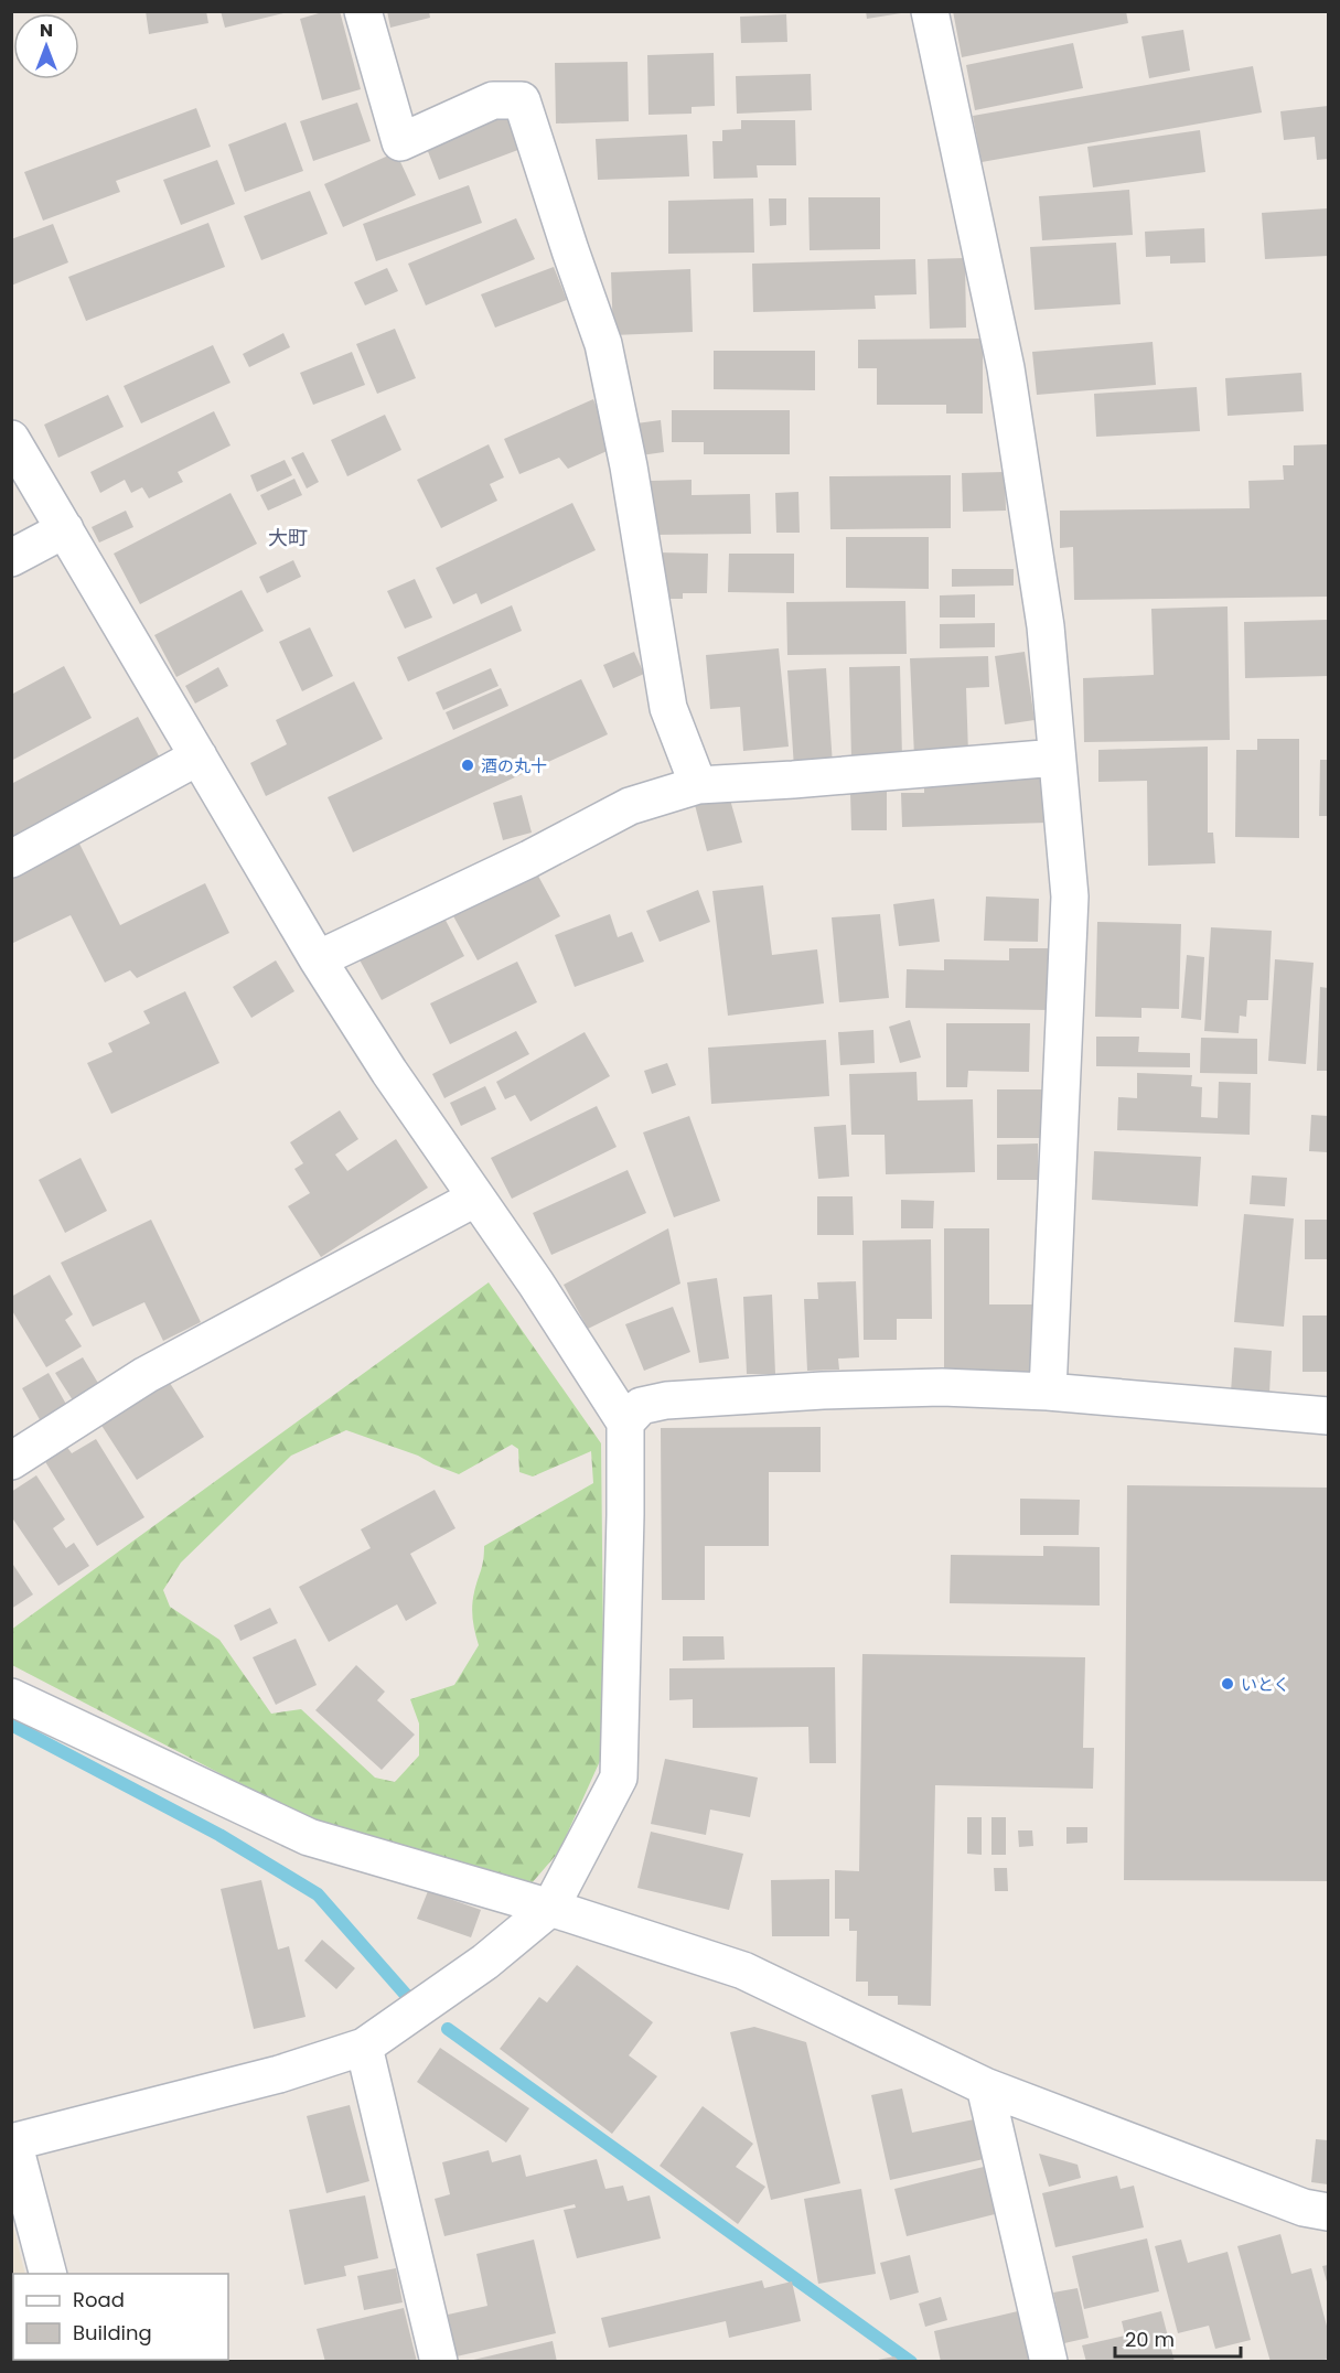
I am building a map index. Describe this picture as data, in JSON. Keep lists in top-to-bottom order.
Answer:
{
  "districts": ["大町"],
  "places": ["酒の丸十", "いとく"],
  "legend": ["Road", "Building"],
  "scale_bar": "20 m",
  "north": "top"
}
